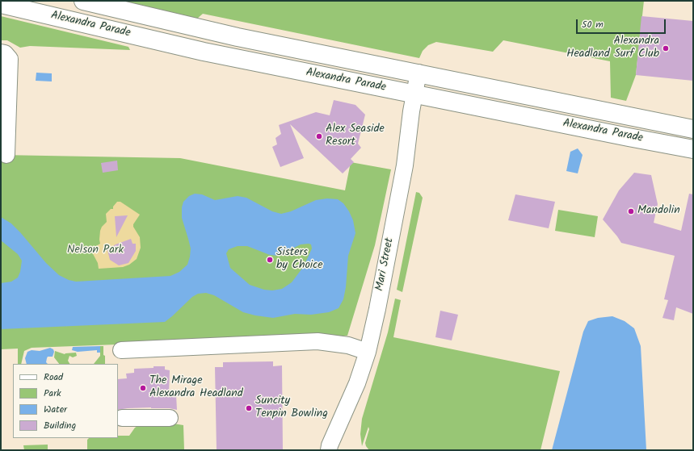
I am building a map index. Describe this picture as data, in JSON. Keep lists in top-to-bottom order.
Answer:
{
  "streets": {
    "main road": ["Alexandra Parade"],
    "street": ["Mari Street"]
  },
  "crossings": [
    ["Alexandra Parade", "Mari Street"]
  ],
  "parks": ["Nelson Park"],
  "places": [
    "Alexandra Headland Surf Club",
    "Alex Seaside Resort",
    "Mandolin",
    "Sisters by Choice",
    "The Mirage Alexandra Headland",
    "Suncity Tenpin Bowling"
  ],
  "legend": [
    "Road",
    "Park",
    "Water",
    "Building"
  ],
  "scale_bar": "50 m"
}
